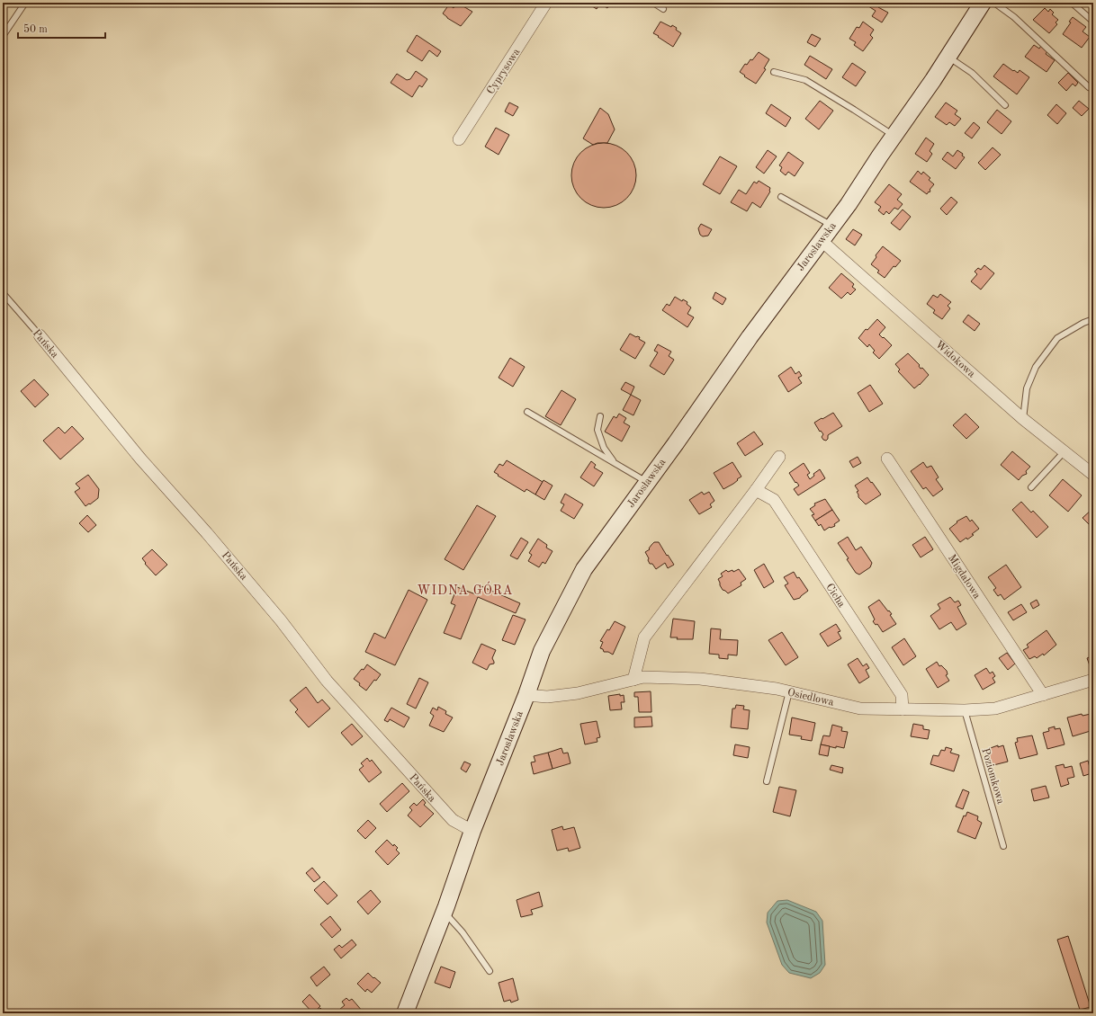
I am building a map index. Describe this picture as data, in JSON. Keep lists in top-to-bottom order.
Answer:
{
  "streets": {
    "main road": ["Jarosławska"],
    "street": [
      "Cyprysowa",
      "Pańska",
      "Widokowa",
      "Migdałowa",
      "Cicha",
      "Osiedlowa"
    ],
    "lane": ["Poziomkowa"]
  },
  "crossings": [
    ["Jarosławska", "Pańska"],
    ["Jarosławska", "Widokowa"],
    ["Jarosławska", "Osiedlowa"],
    ["Migdałowa", "Osiedlowa"],
    ["Cicha", "Osiedlowa"],
    ["Osiedlowa", "Poziomkowa"]
  ],
  "districts": ["WIDNA GÓRA"],
  "scale_bar": "50 m"
}
